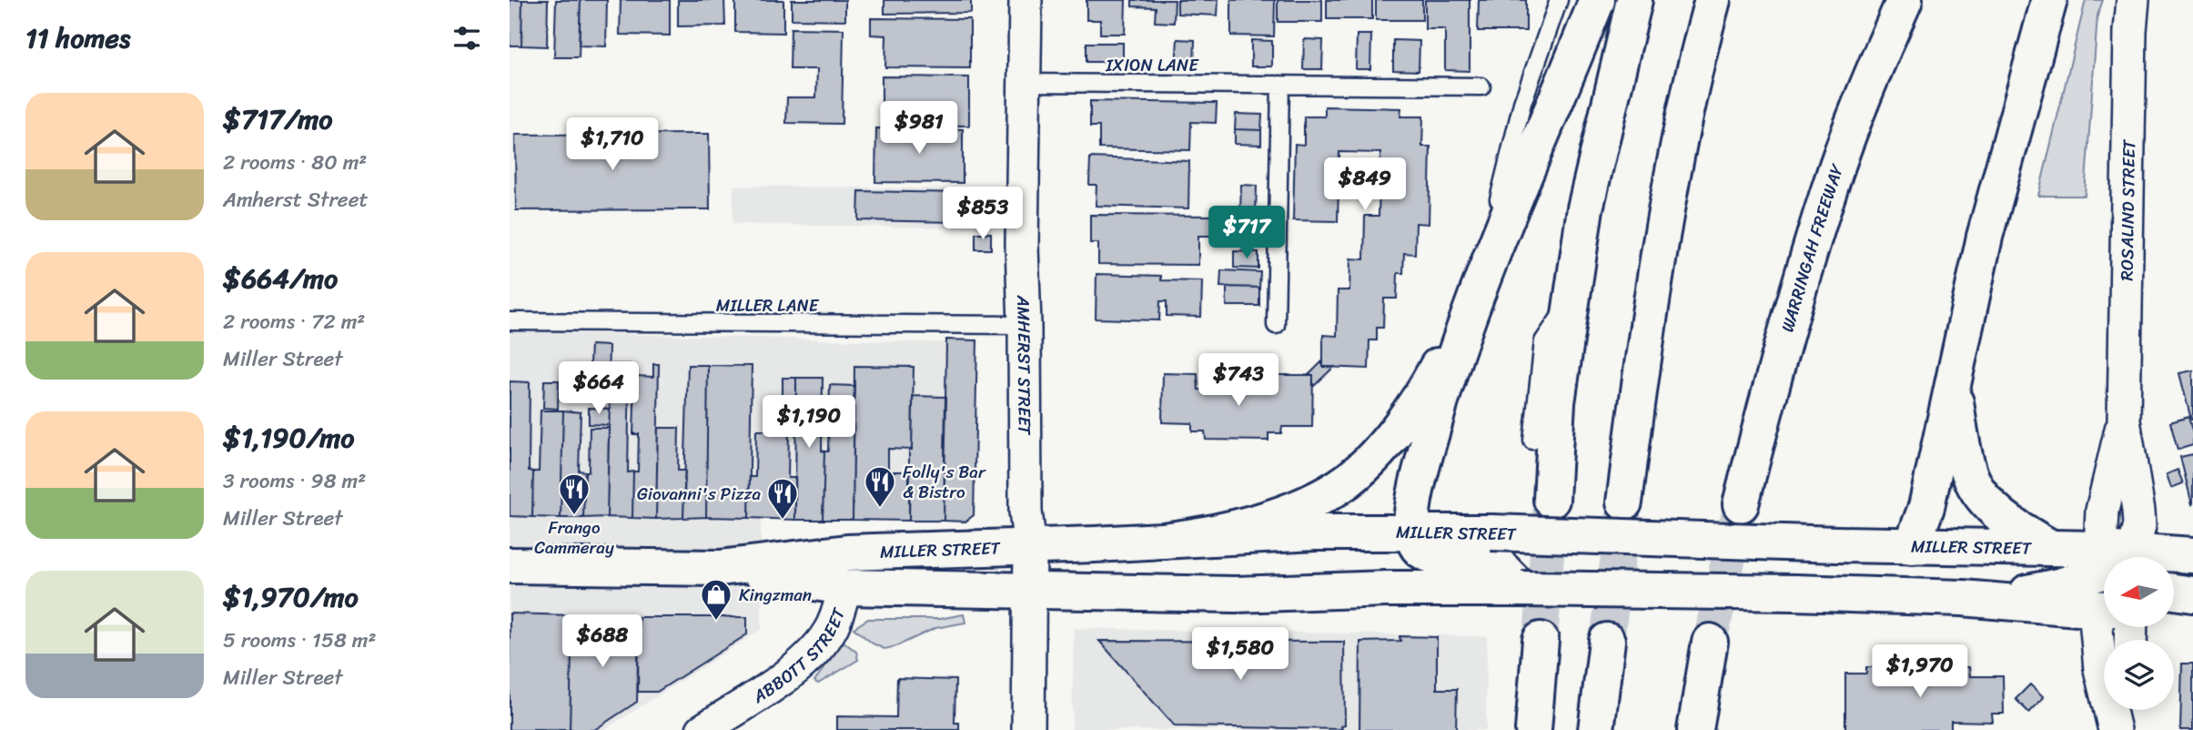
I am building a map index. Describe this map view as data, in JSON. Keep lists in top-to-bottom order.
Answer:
{
  "streets": {
    "main road": ["WARRINGAH FREEWAY", "MILLER STREET"],
    "street": ["ROSALIND STREET", "AMHERST STREET", "ABBOTT STREET"],
    "lane": ["IXION LANE", "MILLER LANE"]
  },
  "crossings": [
    ["IXION LANE", "AMHERST STREET"],
    ["MILLER LANE", "AMHERST STREET"],
    ["AMHERST STREET", "MILLER STREET"],
    ["MILLER STREET", "ABBOTT STREET"]
  ],
  "places": {
    "restaurant": ["Folly's Bar & Bistro", "Frango Cammeray", "Giovanni's Pizza"],
    "shop": ["Kingzman"]
  },
  "north": "left",
  "page": {
    "heading": "11 homes",
    "list": [
      {
        "name": "$717/mo",
        "note": "2 rooms · 80 m² · Amherst Street"
      },
      {
        "name": "$664/mo",
        "note": "2 rooms · 72 m² · Miller Street"
      },
      {
        "name": "$1,190/mo",
        "note": "3 rooms · 98 m² · Miller Street"
      },
      {
        "name": "$1,970/mo",
        "note": "5 rooms · 158 m² · Miller Street"
      }
    ],
    "price": [
      "$981",
      "$1,710",
      "$849",
      "$853",
      "$717",
      "$743",
      "$664",
      "$1,190",
      "$688",
      "$1,580",
      "$1,970"
    ]
  }
}
